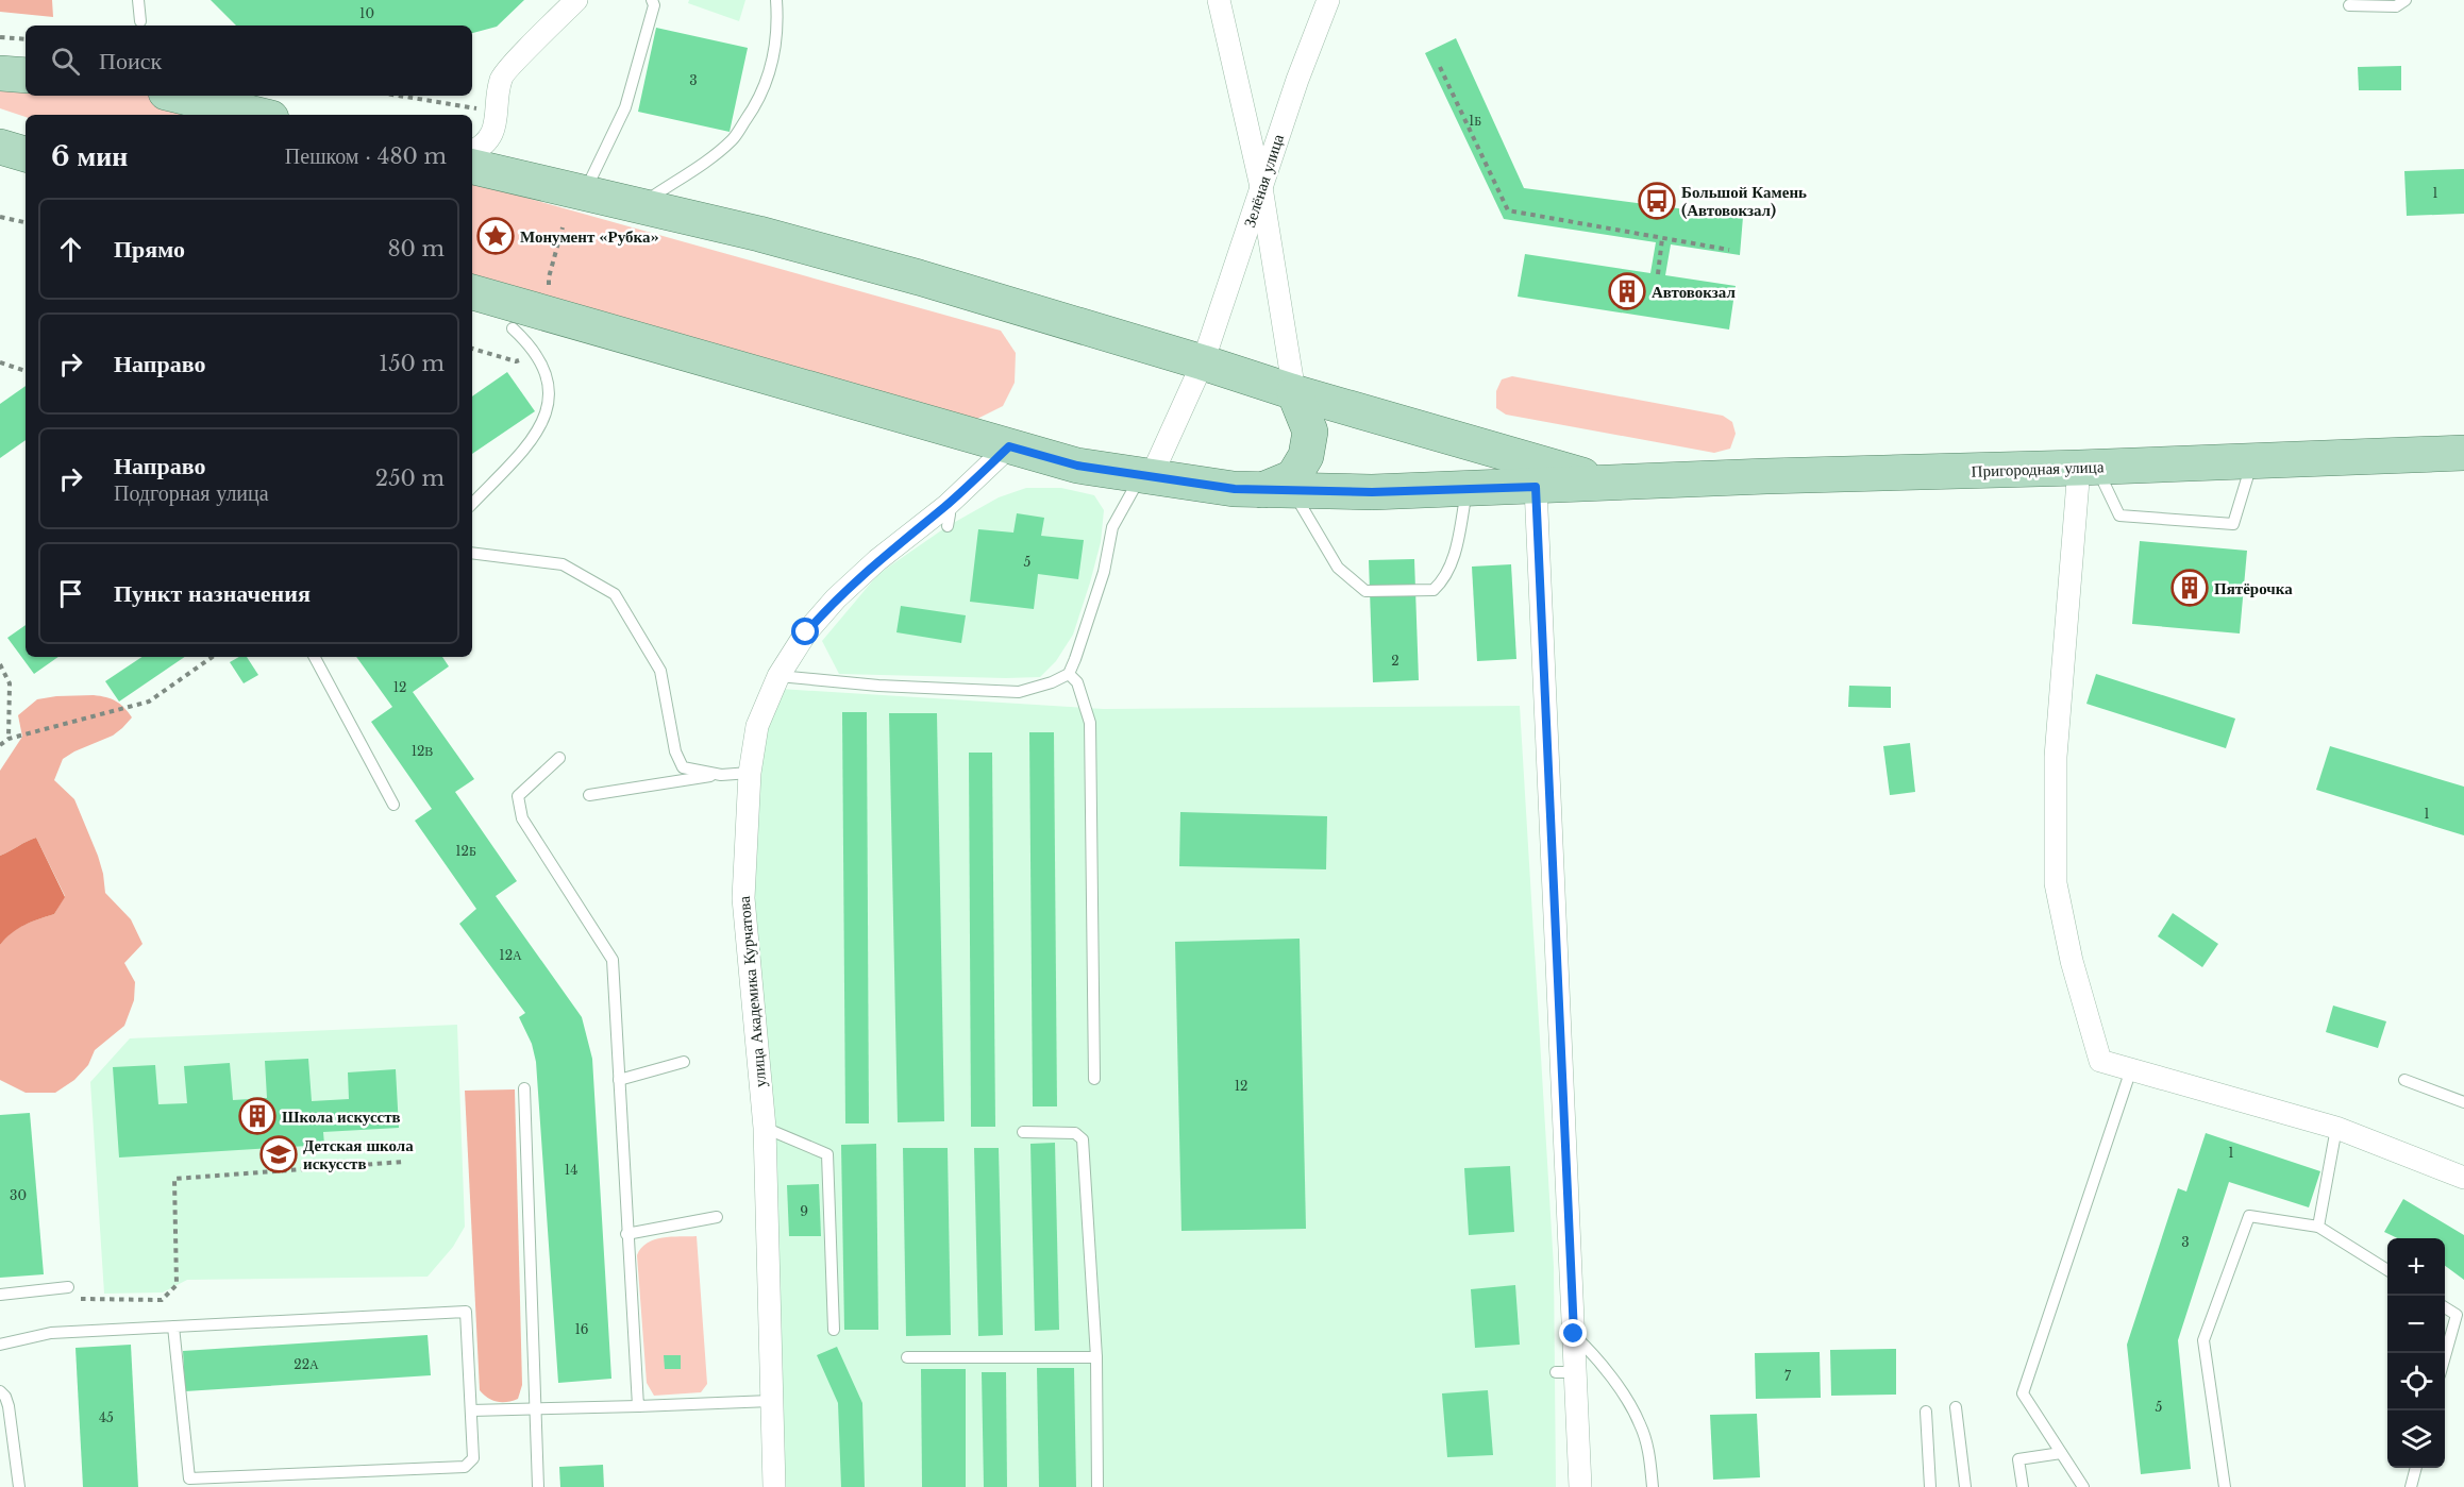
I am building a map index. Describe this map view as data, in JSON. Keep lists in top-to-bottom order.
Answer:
{
  "streets": {
    "main road": ["Пригородная улица"],
    "street": ["Зелёная улица", "улица Академика Курчатова"]
  },
  "crossings": [
    ["Зелёная улица", "Пригородная улица"],
    ["Пригородная улица", "улица Академика Курчатова"]
  ],
  "places": {
    "bus stop": ["Большой Камень (Автовокзал)"],
    "place": ["Монумент «Рубка»"],
    "building": ["Автовокзал", "Пятёрочка", "Школа искусств"],
    "school or university": ["Детская школа искусств"]
  },
  "house_numbers": [
    "10",
    "3",
    "1Б",
    "1",
    "5",
    "2",
    "12",
    "12В",
    "1",
    "12Б",
    "12А",
    "12",
    "1",
    "14",
    "30",
    "9",
    "3",
    "16",
    "22А",
    "7",
    "5",
    "45"
  ],
  "page": {
    "search": "Поиск",
    "heading": ["6 мин", "Пешком · 480 m"],
    "list": [
      ["Прямо", "80 m"],
      ["Направо", "150 m"],
      ["Направо", "Подгорная улица", "250 m"],
      "Пункт назначения"
    ],
    "map_buttons": ["+", "−"]
  }
}
